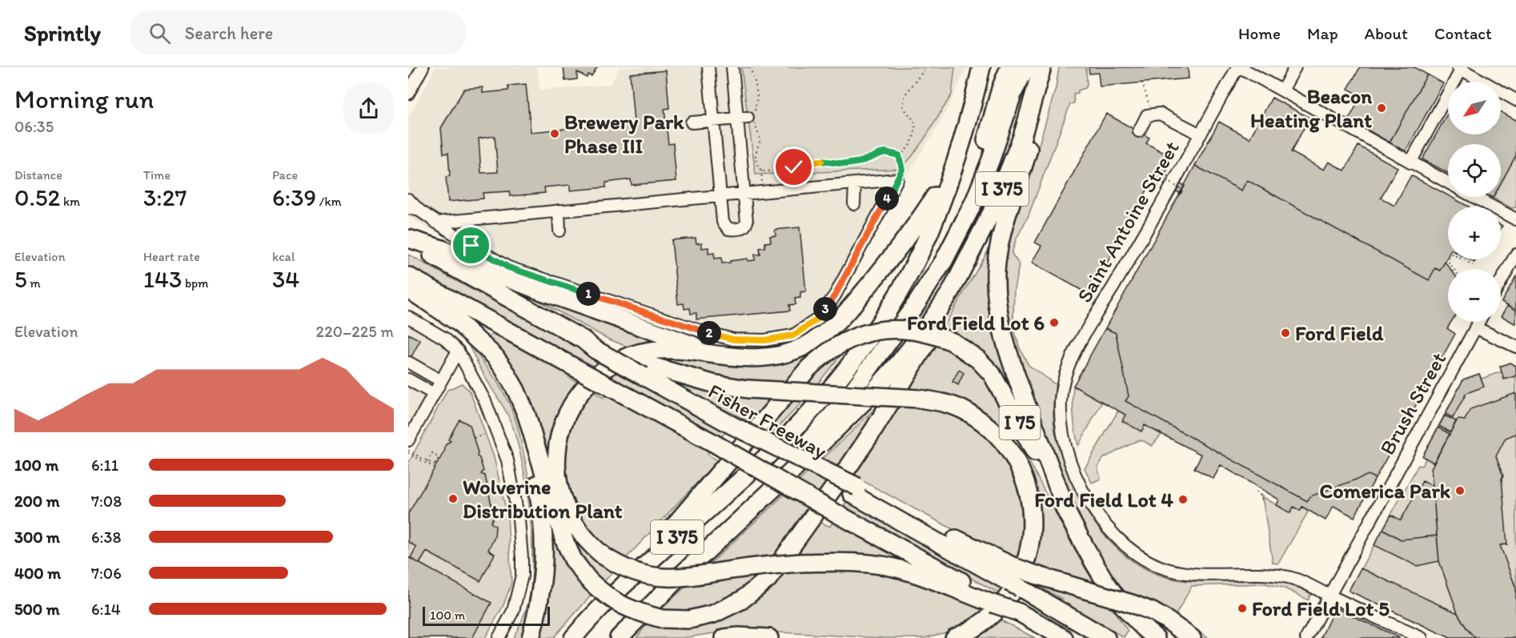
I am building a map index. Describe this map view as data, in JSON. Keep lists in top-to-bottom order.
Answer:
{
  "streets": {
    "highway": ["I 375", "Fisher Freeway", "I 75"],
    "street": ["Saint Antoine Street", "Brush Street"]
  },
  "crossings": [
    ["I 375", "I 75"],
    ["Saint Antoine Street", "Brush Street"]
  ],
  "places": [
    "Beacon Heating Plant",
    "Brewery Park Phase III",
    "Ford Field Lot 6",
    "Ford Field",
    "Comerica Park",
    "Wolverine Distribution Plant",
    "Ford Field Lot 4",
    "Ford Field Lot 5"
  ],
  "scale_bar": "100 m",
  "north": "bottom left",
  "page": {
    "header": "Sprintly",
    "search": "Search here",
    "nav": [
      "Home",
      "Map",
      "About",
      "Contact"
    ],
    "heading": ["Morning run", "06:35"],
    "map_buttons": ["+", "−"],
    "stats": [
      ["Distance", "0.52 km"],
      ["Time", "3:27"],
      ["Pace", "6:39 /km"],
      ["Elevation", "5 m"],
      ["Heart rate", "143 bpm"],
      ["kcal", "34"]
    ],
    "pins": [
      "4",
      "1",
      "3",
      "2"
    ],
    "chart": ["Elevation", "220–225 m"],
    "list": [
      {
        "name": "100 m",
        "note": "6:11"
      },
      {
        "name": "200 m",
        "note": "7:08"
      },
      {
        "name": "300 m",
        "note": "6:38"
      },
      {
        "name": "400 m",
        "note": "7:06"
      },
      {
        "name": "500 m",
        "note": "6:14"
      }
    ],
    "scale": "100 m"
  }
}
